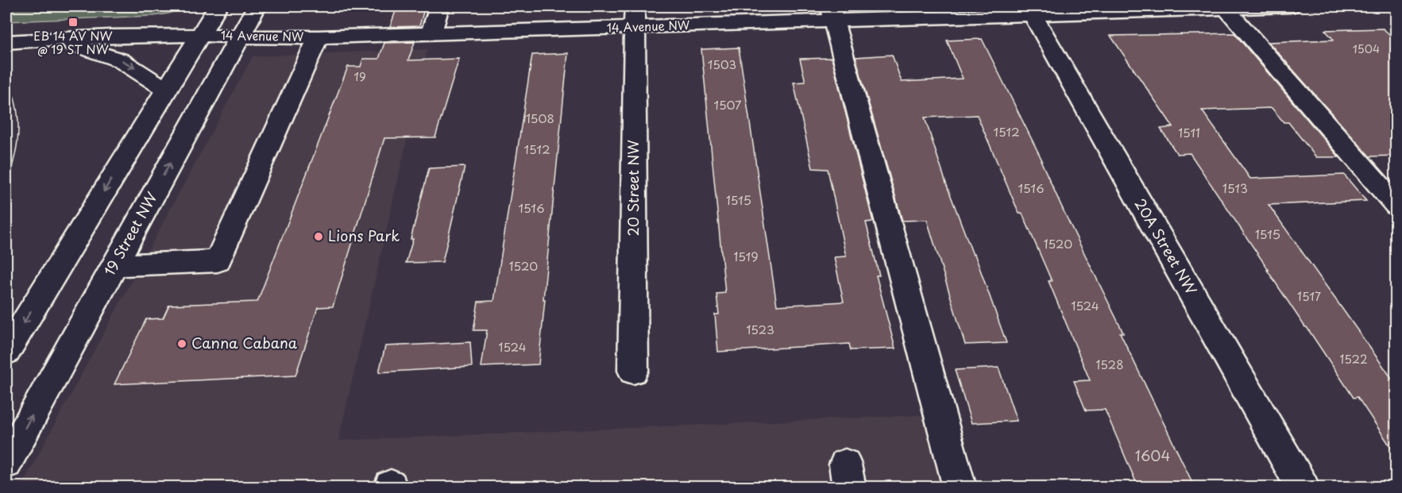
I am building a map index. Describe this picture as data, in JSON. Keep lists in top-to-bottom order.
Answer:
{
  "streets": {
    "street": [
      "14 Avenue NW",
      "20 Street NW",
      "19 Street NW",
      "20A Street NW"
    ]
  },
  "crossings": [
    ["14 Avenue NW", "20 Street NW"],
    ["14 Avenue NW", "19 Street NW"],
    ["14 Avenue NW", "20A Street NW"]
  ],
  "places": {
    "transit": ["EB 14 AV NW @ 19 ST NW"],
    "other": ["Lions Park", "Canna Cabana"]
  },
  "house_numbers": [
    "1504",
    "1503",
    "19",
    "1507",
    "1508",
    "1512",
    "1511",
    "1512",
    "1516",
    "1513",
    "1515",
    "1516",
    "1515",
    "1520",
    "1519",
    "1520",
    "1517",
    "1524",
    "1523",
    "1524",
    "1522",
    "1528",
    "1604"
  ]
}
